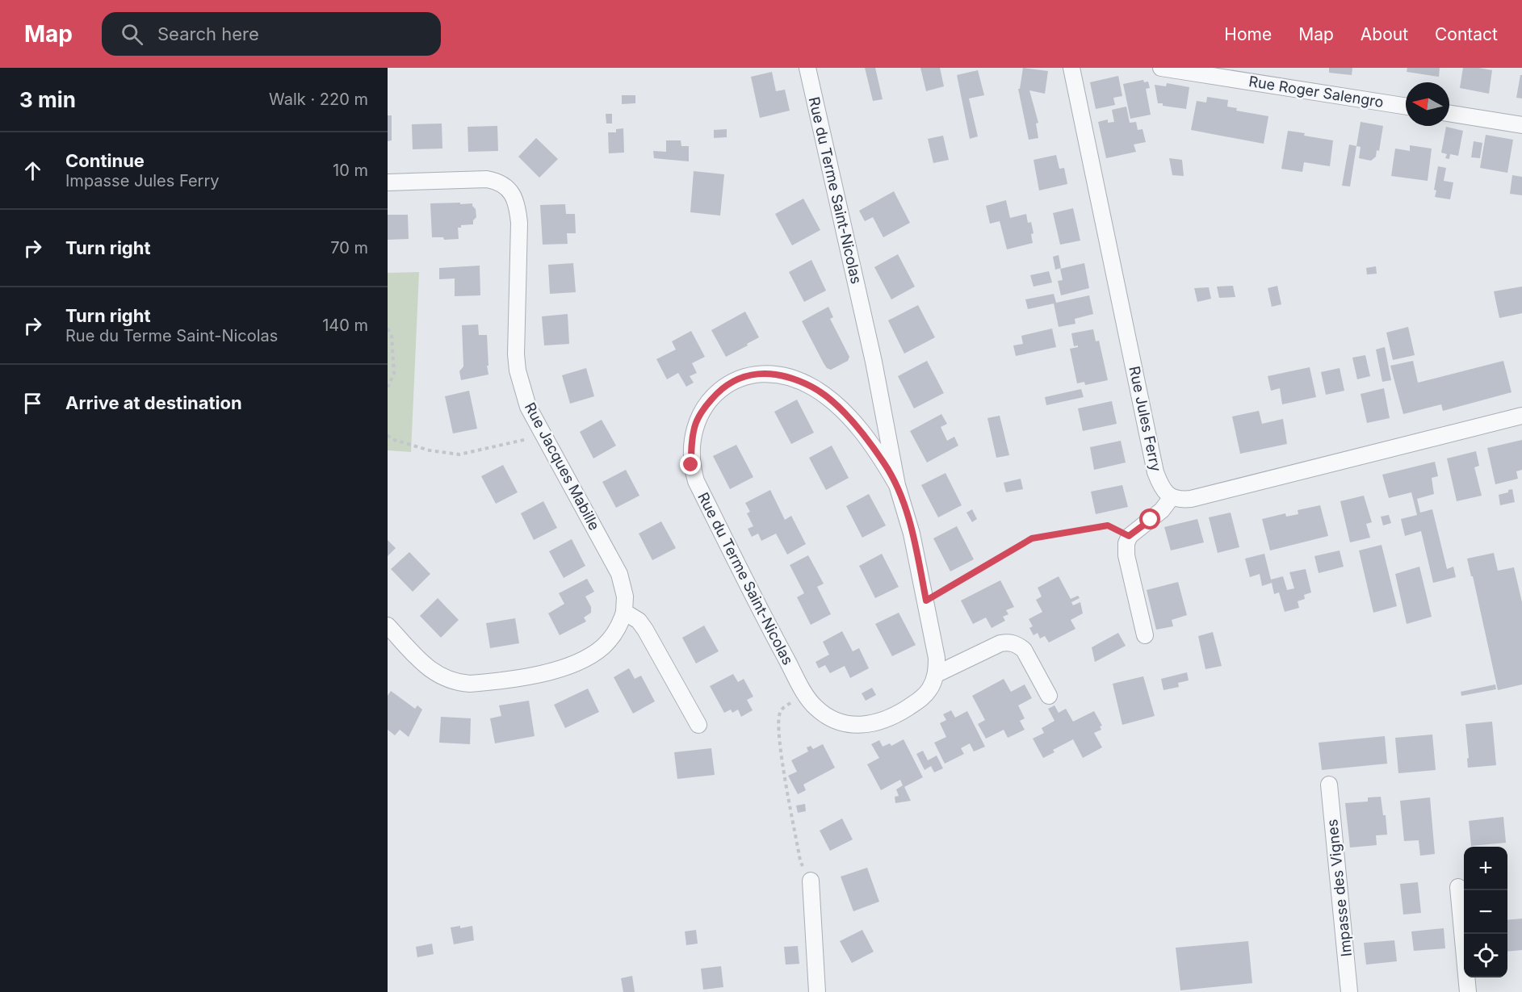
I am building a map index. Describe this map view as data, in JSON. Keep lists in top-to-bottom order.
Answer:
{
  "streets": {
    "street": [
      "Rue Roger Salengro",
      "Rue du Terme Saint-Nicolas",
      "Rue Jules Ferry",
      "Rue Jacques Mabille",
      "Impasse des Vignes"
    ]
  },
  "north": "left",
  "page": {
    "header": "Map",
    "search": "Search here",
    "nav": [
      "Home",
      "Map",
      "About",
      "Contact"
    ],
    "heading": ["3 min", "Walk · 220 m"],
    "list": [
      ["Continue", "Impasse Jules Ferry", "10 m"],
      ["Turn right", "70 m"],
      ["Turn right", "Rue du Terme Saint-Nicolas", "140 m"],
      "Arrive at destination"
    ],
    "map_buttons": ["+", "−"]
  }
}
